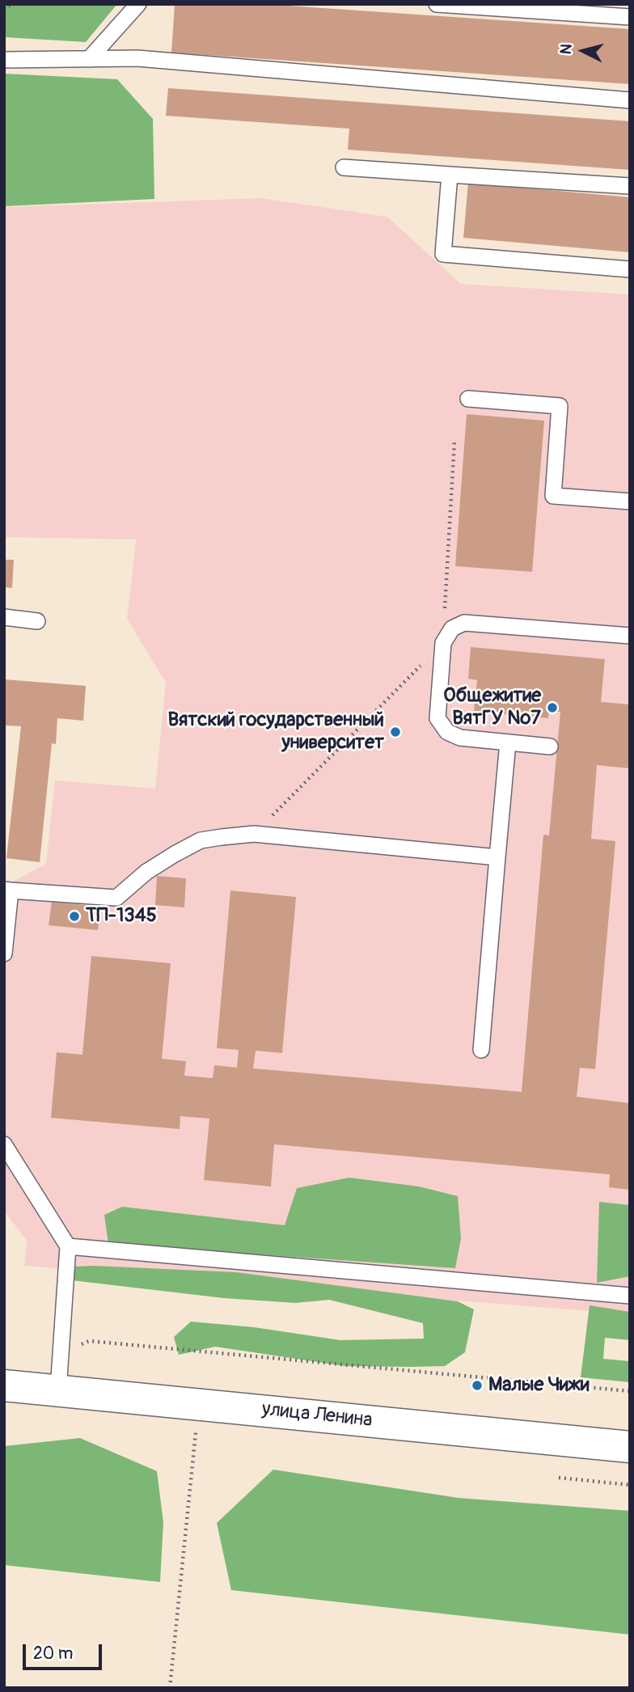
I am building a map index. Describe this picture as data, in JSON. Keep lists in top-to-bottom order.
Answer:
{
  "streets": {
    "main road": ["улица Ленина"]
  },
  "places": [
    "Общежитие ВятГУ №7",
    "Вятский государственный университет",
    "ТП-1345",
    "Малые Чижи"
  ],
  "scale_bar": "20 m",
  "north": "left"
}
